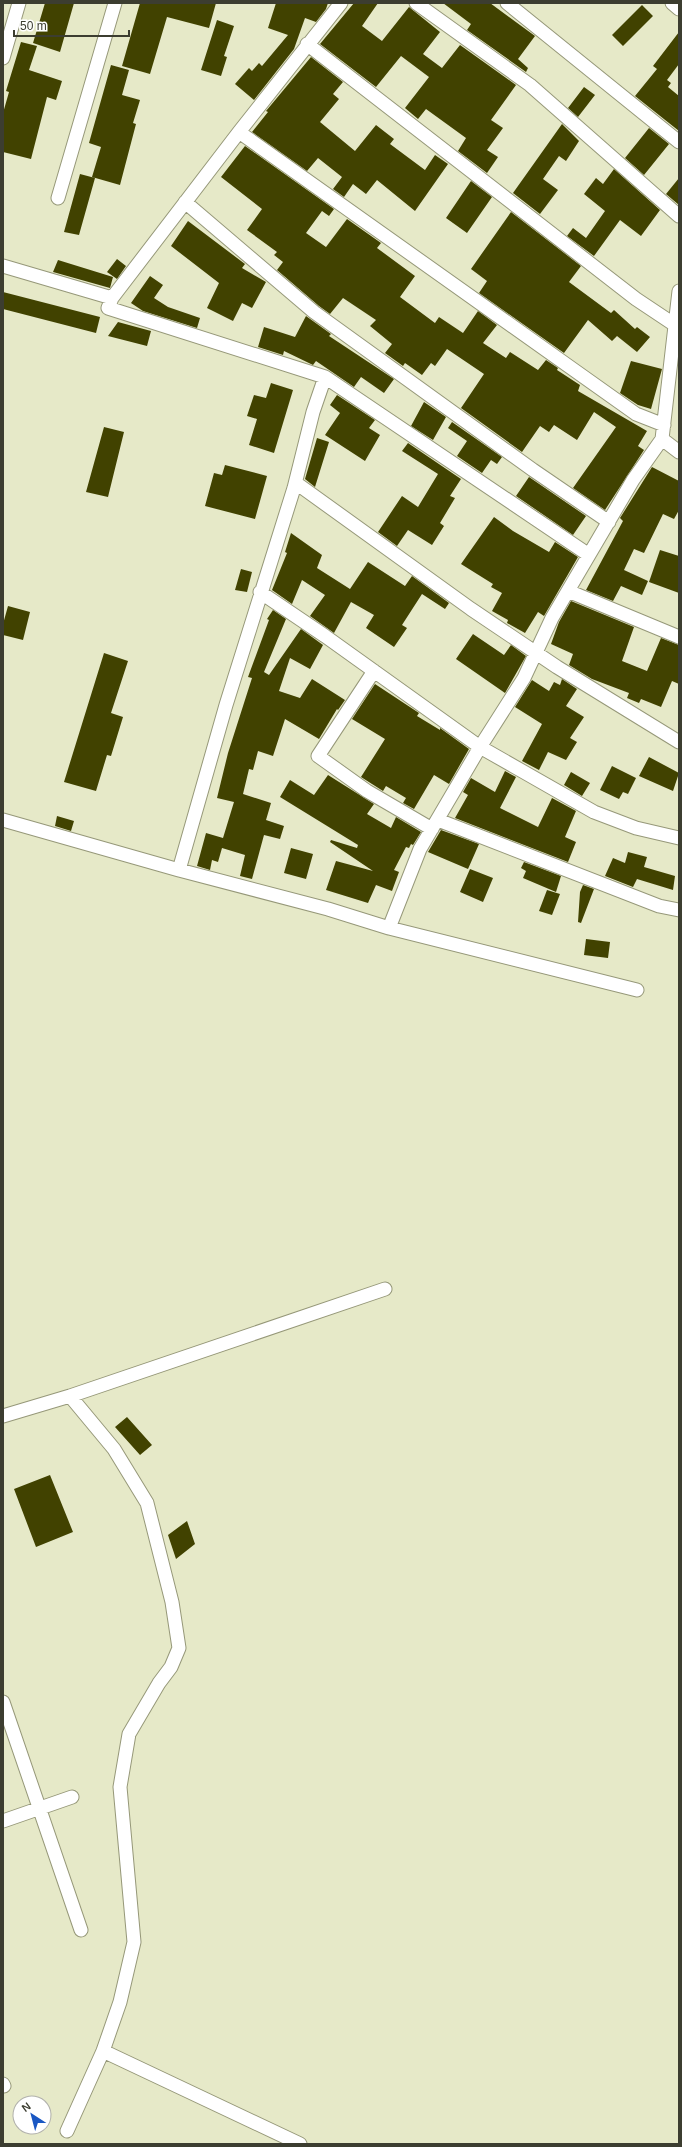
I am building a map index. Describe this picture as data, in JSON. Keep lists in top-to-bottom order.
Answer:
{
  "scale_bar": "50 m",
  "north": "top left"
}
